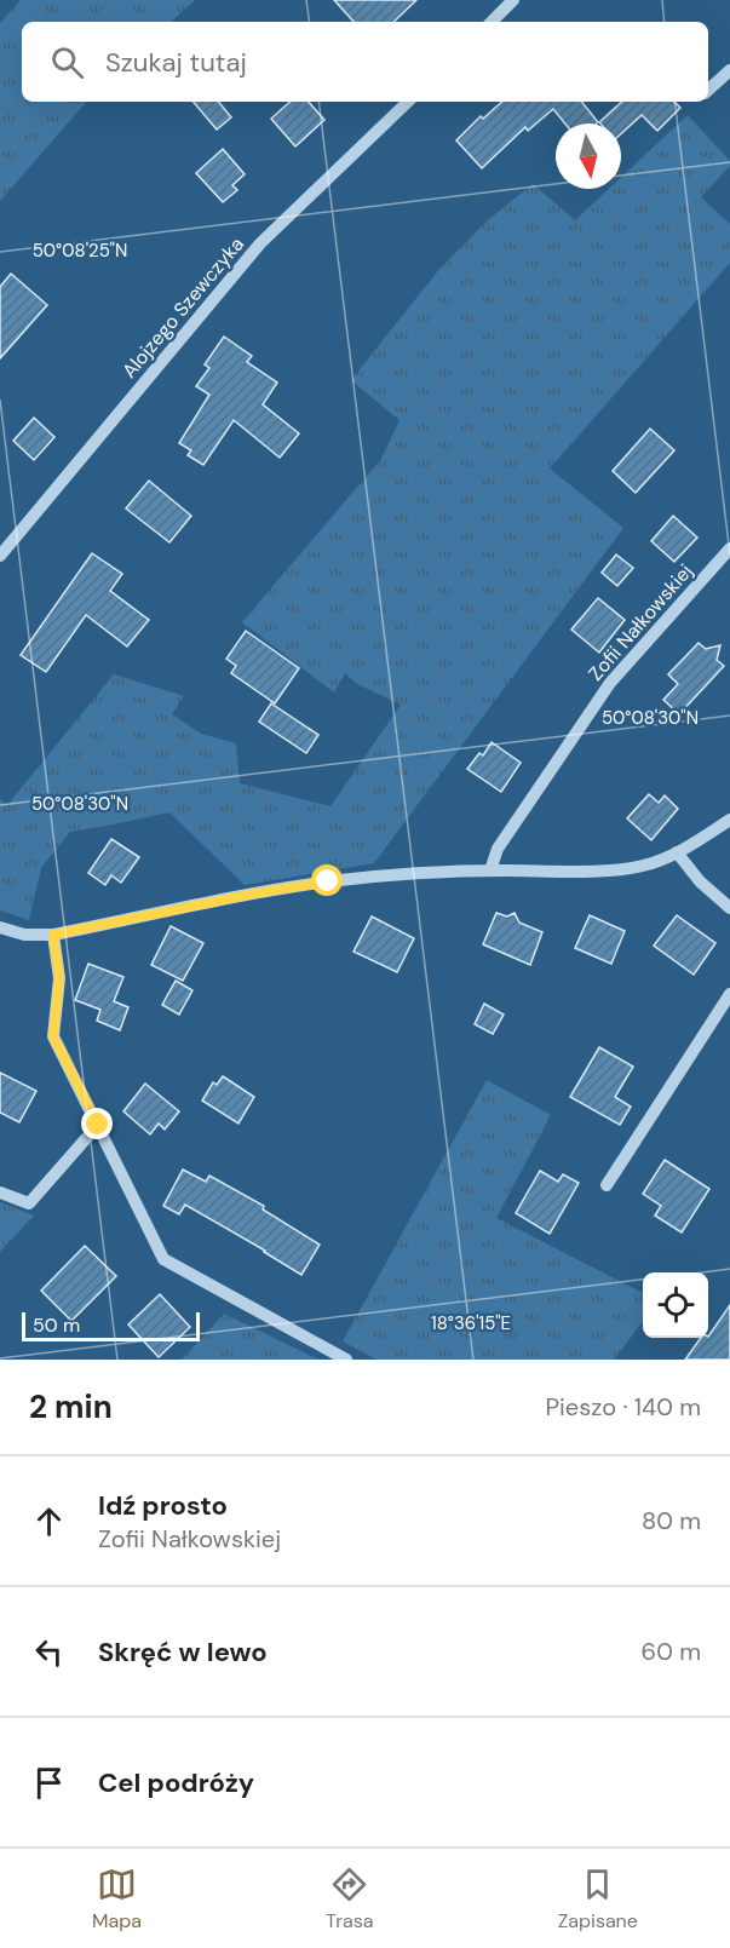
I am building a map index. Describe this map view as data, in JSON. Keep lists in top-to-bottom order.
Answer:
{
  "streets": {
    "street": ["Alojzego Szewczyka", "Zofii Nałkowskiej"]
  },
  "scale_bar": "50 m",
  "north": "bottom",
  "page": {
    "search": "Szukaj tutaj",
    "scale": "50 m",
    "heading": ["2 min", "Pieszo · 140 m"],
    "list": [
      ["Idź prosto", "Zofii Nałkowskiej", "80 m"],
      ["Skręć w lewo", "60 m"],
      "Cel podróży"
    ],
    "nav": ["Mapa", "Trasa", "Zapisane"]
  },
  "coordinates": ["50°08'25\"N", "50°08'30\"N", "18°36'15\"E"]
}
